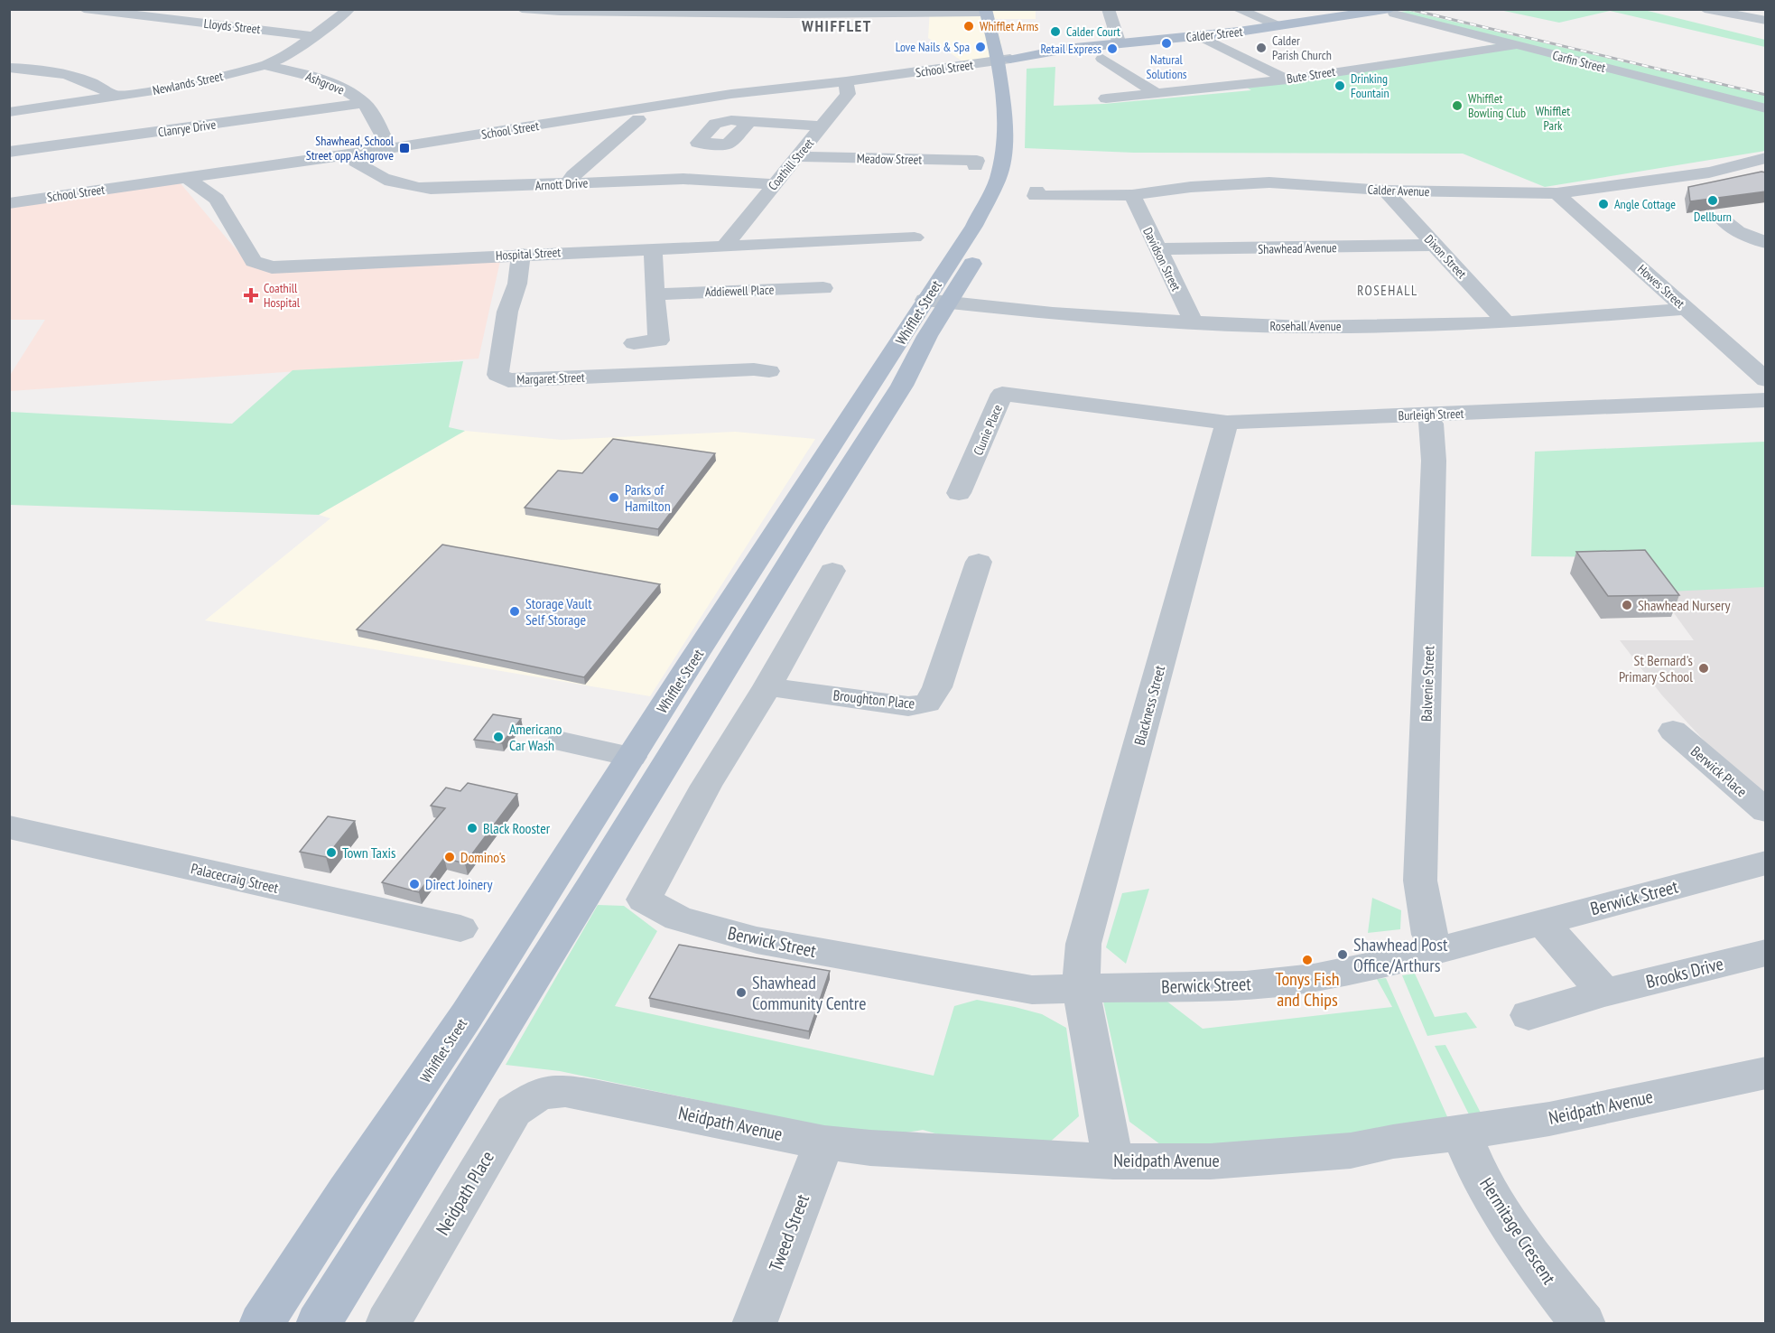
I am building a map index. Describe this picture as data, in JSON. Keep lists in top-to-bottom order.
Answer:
{
  "streets": {
    "main road": ["Calder Street", "Whifflet Street"],
    "street": [
      "Lloyds Street",
      "Carfin Street",
      "School Street",
      "Bute Street",
      "Newlands Street",
      "Ashgrove",
      "Clanrye Drive",
      "Meadow Street",
      "Coathill Street",
      "Arnott Drive",
      "Calder Avenue",
      "Shawhead Avenue",
      "Hospital Street",
      "Dixon Street",
      "Davidson Street",
      "Howes Street",
      "Addiewell Place",
      "Rosehall Avenue",
      "Margaret Street",
      "Burleigh Street",
      "Clunie Place",
      "Balvenie Street",
      "Broughton Place",
      "Blackness Street",
      "Berwick Place",
      "Palacecraig Street",
      "Berwick Street",
      "Brooks Drive",
      "Neidpath Avenue",
      "Neidpath Place",
      "Hermitage Crescent",
      "Tweed Street"
    ]
  },
  "crossings": [
    ["Lloyds Street", "Newlands Street"],
    ["Calder Street", "Carfin Street"],
    ["Calder Street", "School Street"],
    ["Calder Street", "Whifflet Street"],
    ["Carfin Street", "Bute Street"],
    ["School Street", "Ashgrove"],
    ["School Street", "Coathill Street"],
    ["School Street", "Hospital Street"],
    ["School Street", "Whifflet Street"],
    ["Newlands Street", "Ashgrove"],
    ["Ashgrove", "Clanrye Drive"],
    ["Meadow Street", "Coathill Street"],
    ["Coathill Street", "Arnott Drive"],
    ["Coathill Street", "Hospital Street"],
    ["Calder Avenue", "Dixon Street"],
    ["Calder Avenue", "Davidson Street"],
    ["Calder Avenue", "Howes Street"],
    ["Shawhead Avenue", "Dixon Street"],
    ["Shawhead Avenue", "Davidson Street"],
    ["Hospital Street", "Margaret Street"],
    ["Dixon Street", "Rosehall Avenue"],
    ["Davidson Street", "Rosehall Avenue"],
    ["Howes Street", "Rosehall Avenue"],
    ["Whifflet Street", "Rosehall Avenue"],
    ["Burleigh Street", "Clunie Place"],
    ["Burleigh Street", "Balvenie Street"],
    ["Burleigh Street", "Blackness Street"],
    ["Balvenie Street", "Berwick Street"],
    ["Broughton Place", "Berwick Street"],
    ["Blackness Street", "Berwick Street"],
    ["Blackness Street", "Neidpath Avenue"],
    ["Neidpath Avenue", "Neidpath Place"],
    ["Neidpath Avenue", "Hermitage Crescent"],
    ["Neidpath Avenue", "Tweed Street"]
  ],
  "districts": ["WHIFFLET", "ROSEHALL"],
  "parks": ["Whifflet Park"],
  "places": {
    "other": [
      "Whifflet Arms",
      "Calder Court",
      "Natural Solutions",
      "Love Nails & Spa",
      "Calder Parish Church",
      "Retail Express",
      "Drinking Fountain",
      "Whifflet Bowling Club",
      "Dellburn",
      "Angle Cottage",
      "Parks of Hamilton",
      "Shawhead Nursery",
      "Storage Vault Self Storage",
      "St Bernard's Primary School",
      "Americano Car Wash",
      "Black Rooster",
      "Town Taxis",
      "Domino's",
      "Direct Joinery",
      "Shawhead Post Office/Arthurs",
      "Tonys Fish and Chips",
      "Shawhead Community Centre"
    ],
    "transit": ["Shawhead, School Street opp Ashgrove"],
    "health": ["Coathill Hospital"]
  }
}
